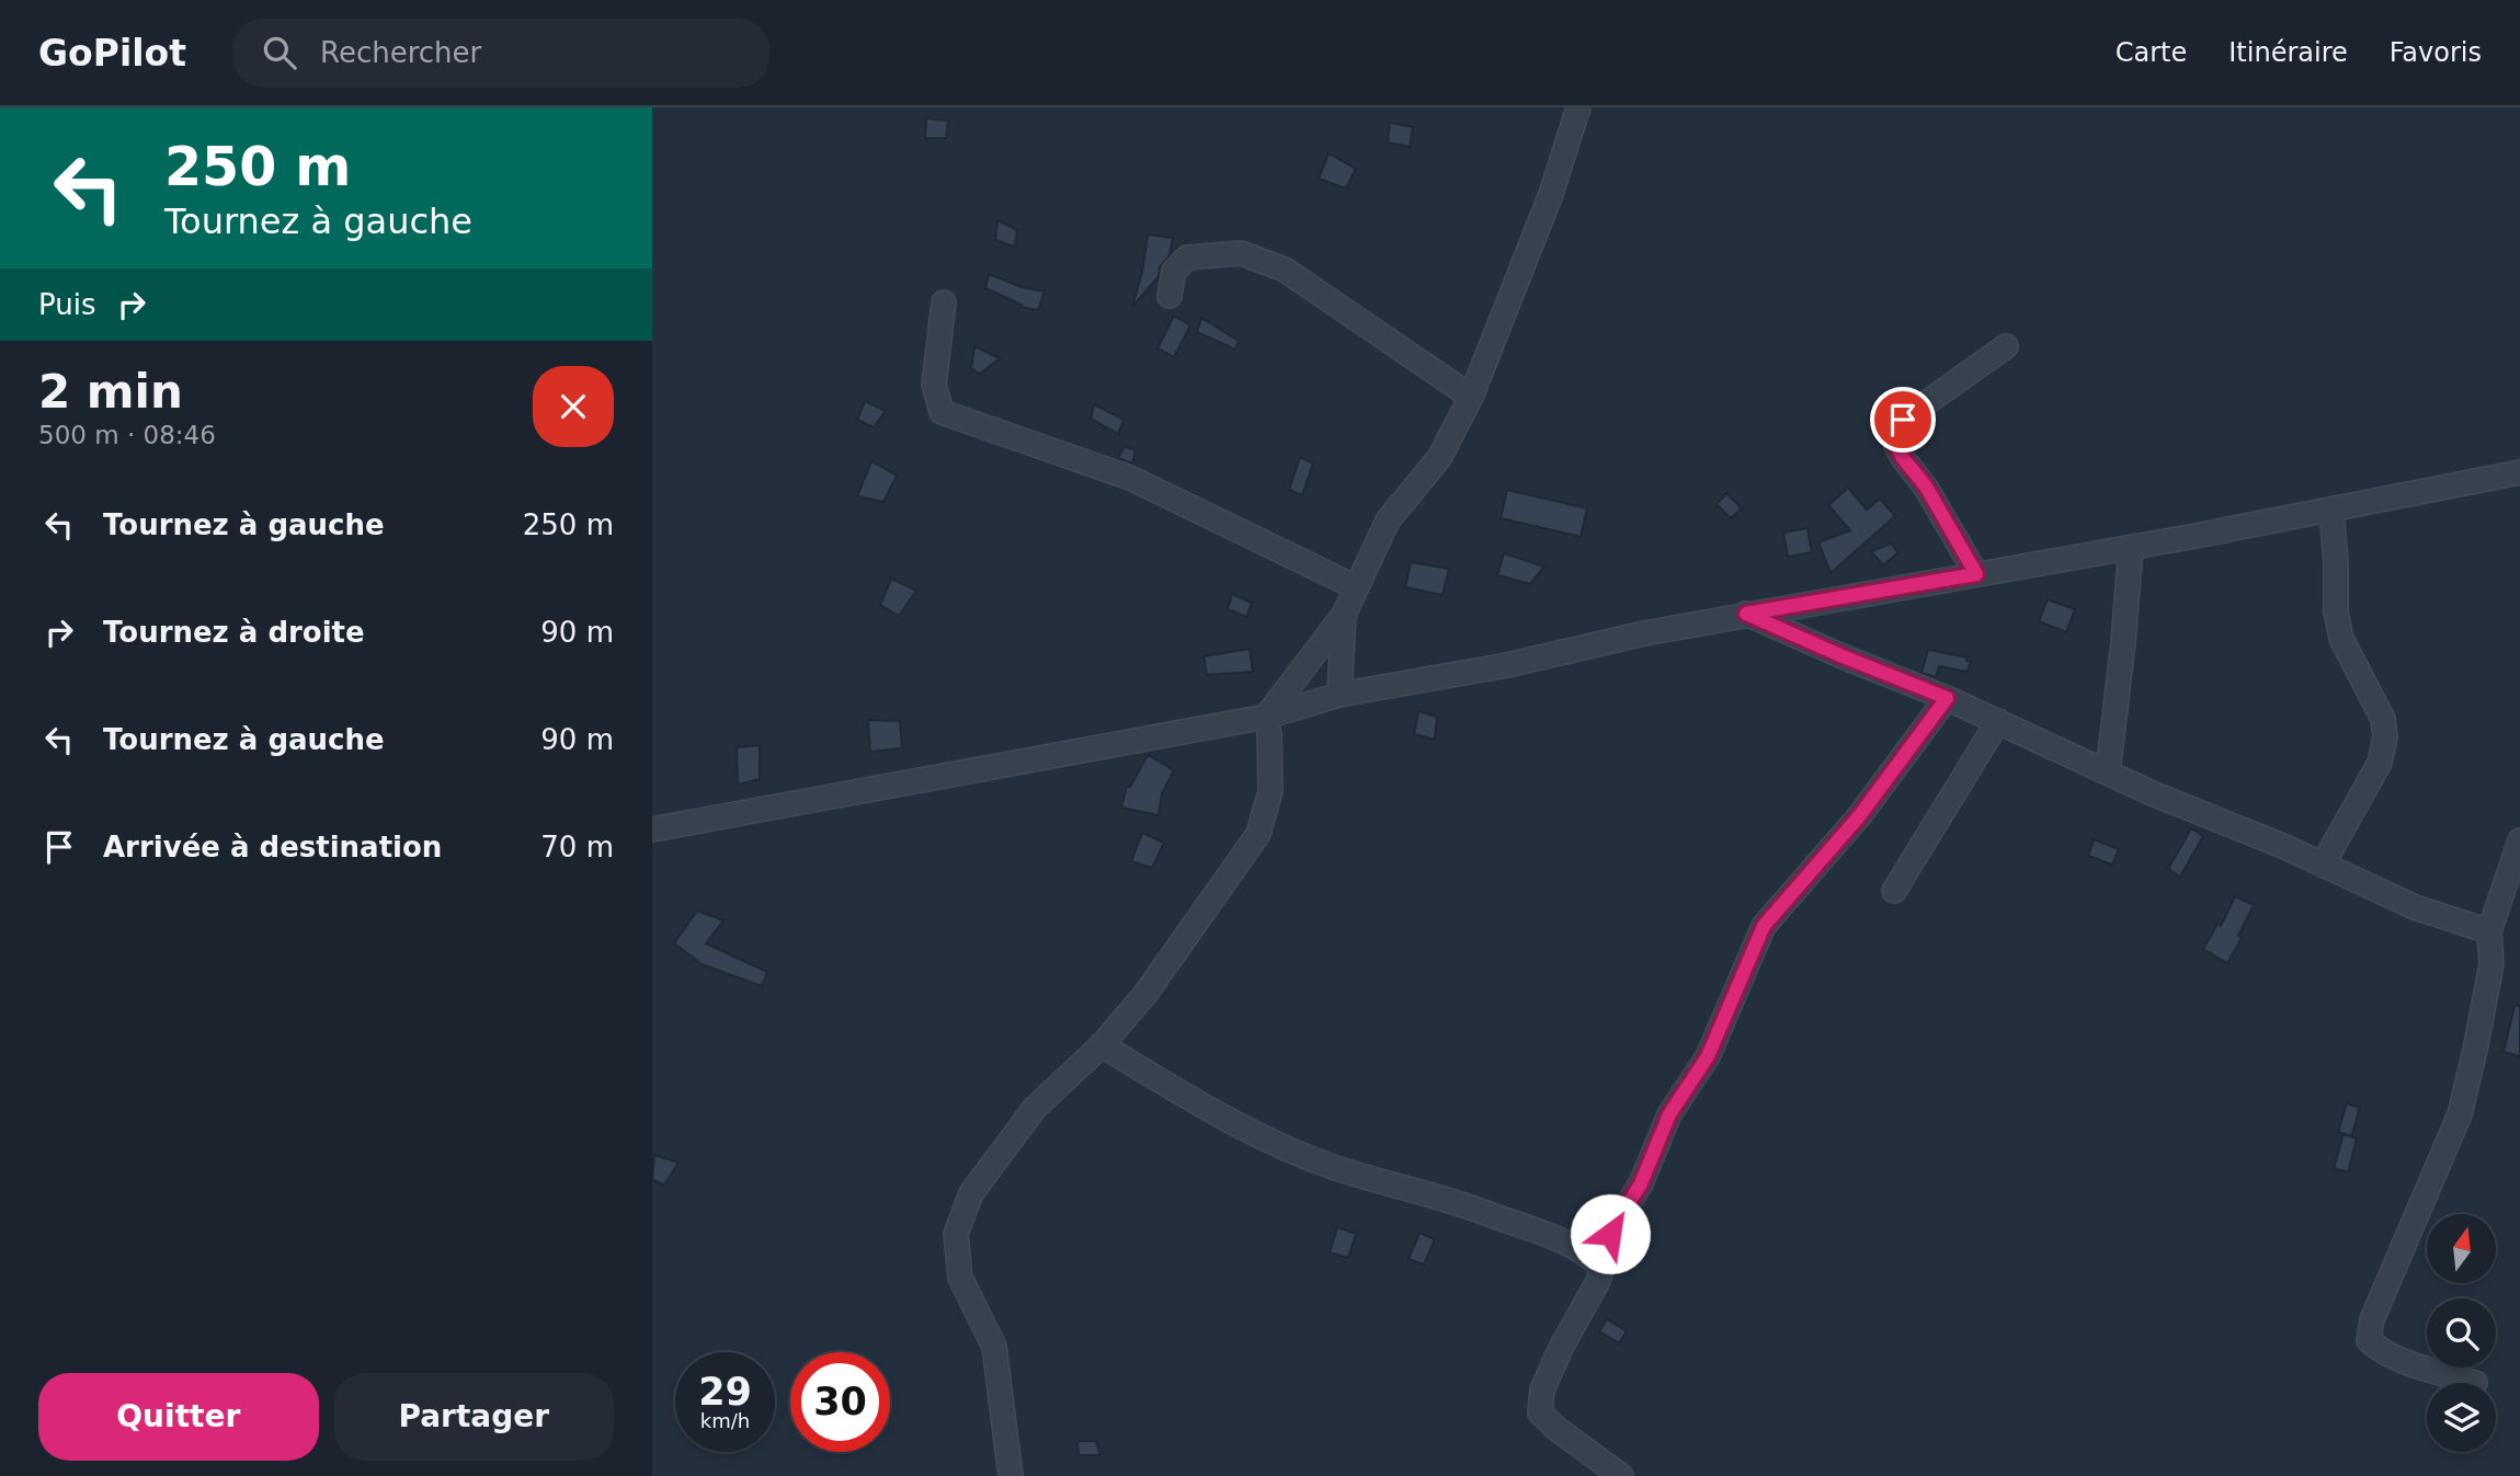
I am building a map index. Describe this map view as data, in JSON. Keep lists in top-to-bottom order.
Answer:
{
  "north": "top",
  "page": {
    "header": "GoPilot",
    "search": "Rechercher",
    "nav": ["Carte", "Itinéraire", "Favoris"],
    "turn": ["250 m", "Tournez à gauche"],
    "then": "Puis",
    "heading": ["2 min", "500 m · 08:46"],
    "list": [
      {
        "name": "Tournez à gauche",
        "value": "250 m"
      },
      {
        "name": "Tournez à droite",
        "value": "90 m"
      },
      {
        "name": "Tournez à gauche",
        "value": "90 m"
      },
      {
        "name": "Arrivée à destination",
        "value": "70 m"
      }
    ],
    "speed": "29 km/h",
    "limit": "30",
    "buttons": ["Quitter", "Partager"]
  }
}
